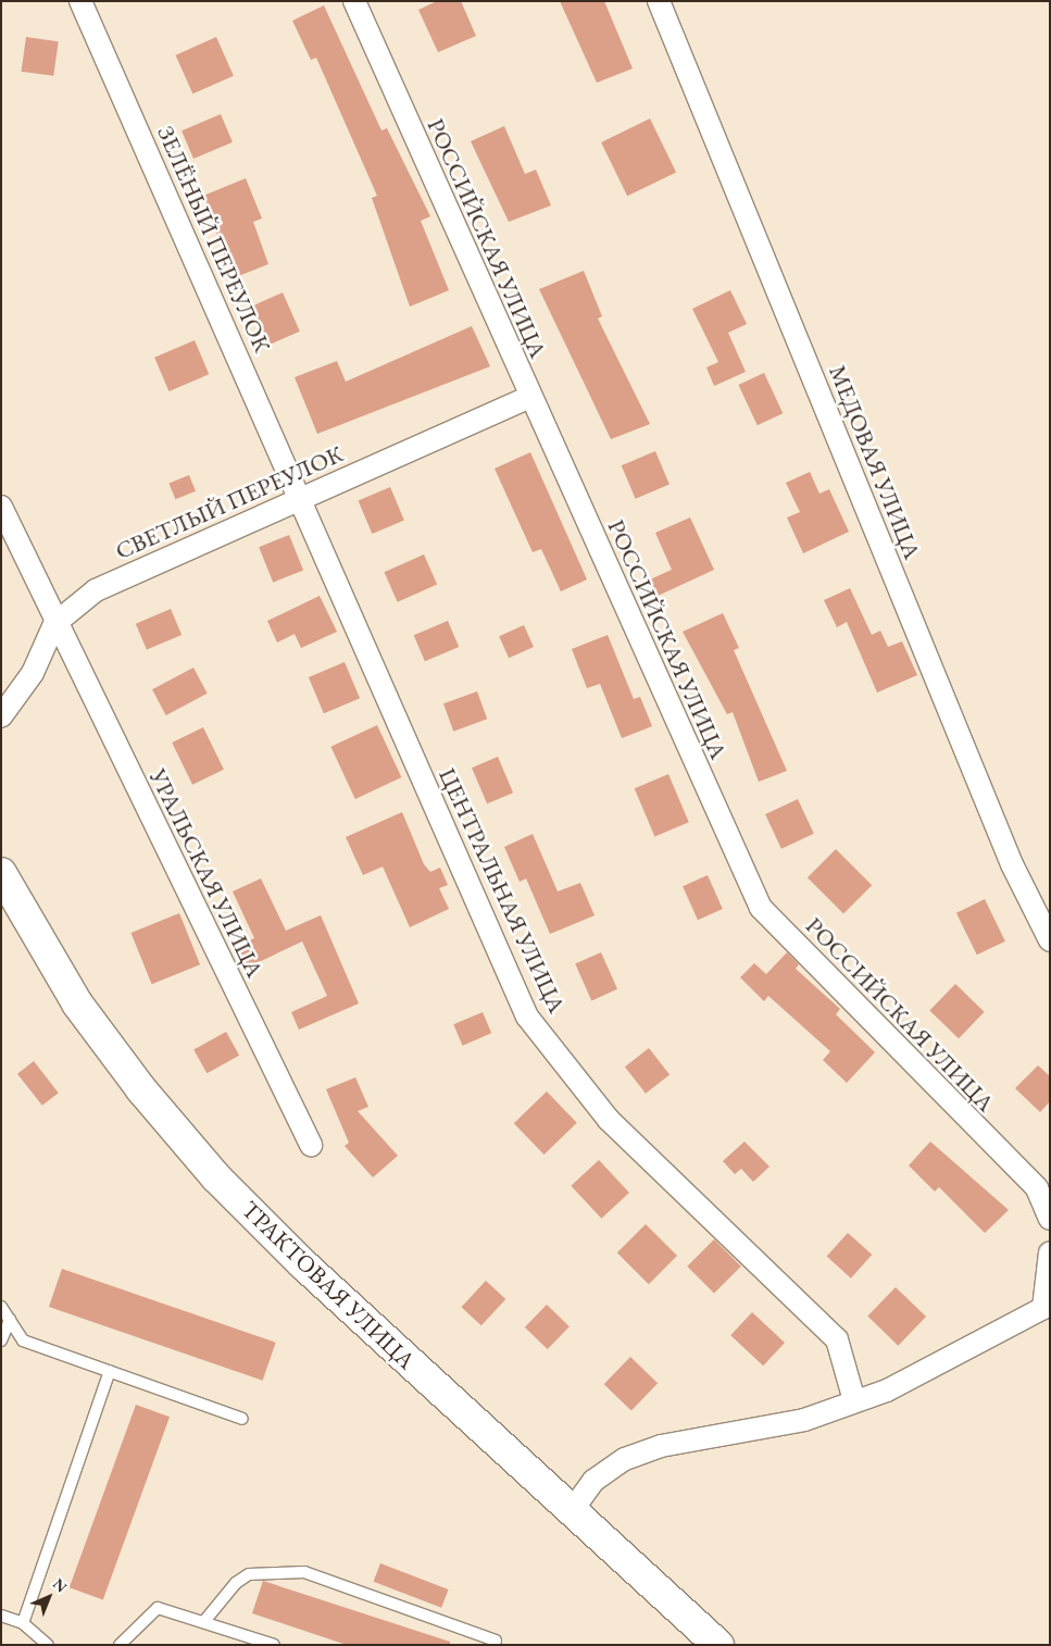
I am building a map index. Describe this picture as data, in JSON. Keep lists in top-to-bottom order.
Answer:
{
  "streets": {
    "street": [
      "РОССИЙСКАЯ УЛИЦА",
      "ЗЕЛЁНЫЙ ПЕРЕУЛОК",
      "МЕДОВАЯ УЛИЦА",
      "СВЕТЛЫЙ ПЕРЕУЛОК",
      "УРАЛЬСКАЯ УЛИЦА",
      "ЦЕНТРАЛЬНАЯ УЛИЦА",
      "ТРАКТОВАЯ УЛИЦА"
    ]
  },
  "crossings": [
    ["РОССИЙСКАЯ УЛИЦА", "СВЕТЛЫЙ ПЕРЕУЛОК"],
    ["ЗЕЛЁНЫЙ ПЕРЕУЛОК", "СВЕТЛЫЙ ПЕРЕУЛОК"],
    ["ЗЕЛЁНЫЙ ПЕРЕУЛОК", "ЦЕНТРАЛЬНАЯ УЛИЦА"],
    ["СВЕТЛЫЙ ПЕРЕУЛОК", "УРАЛЬСКАЯ УЛИЦА"],
    ["СВЕТЛЫЙ ПЕРЕУЛОК", "ЦЕНТРАЛЬНАЯ УЛИЦА"]
  ],
  "north": "top right"
}
